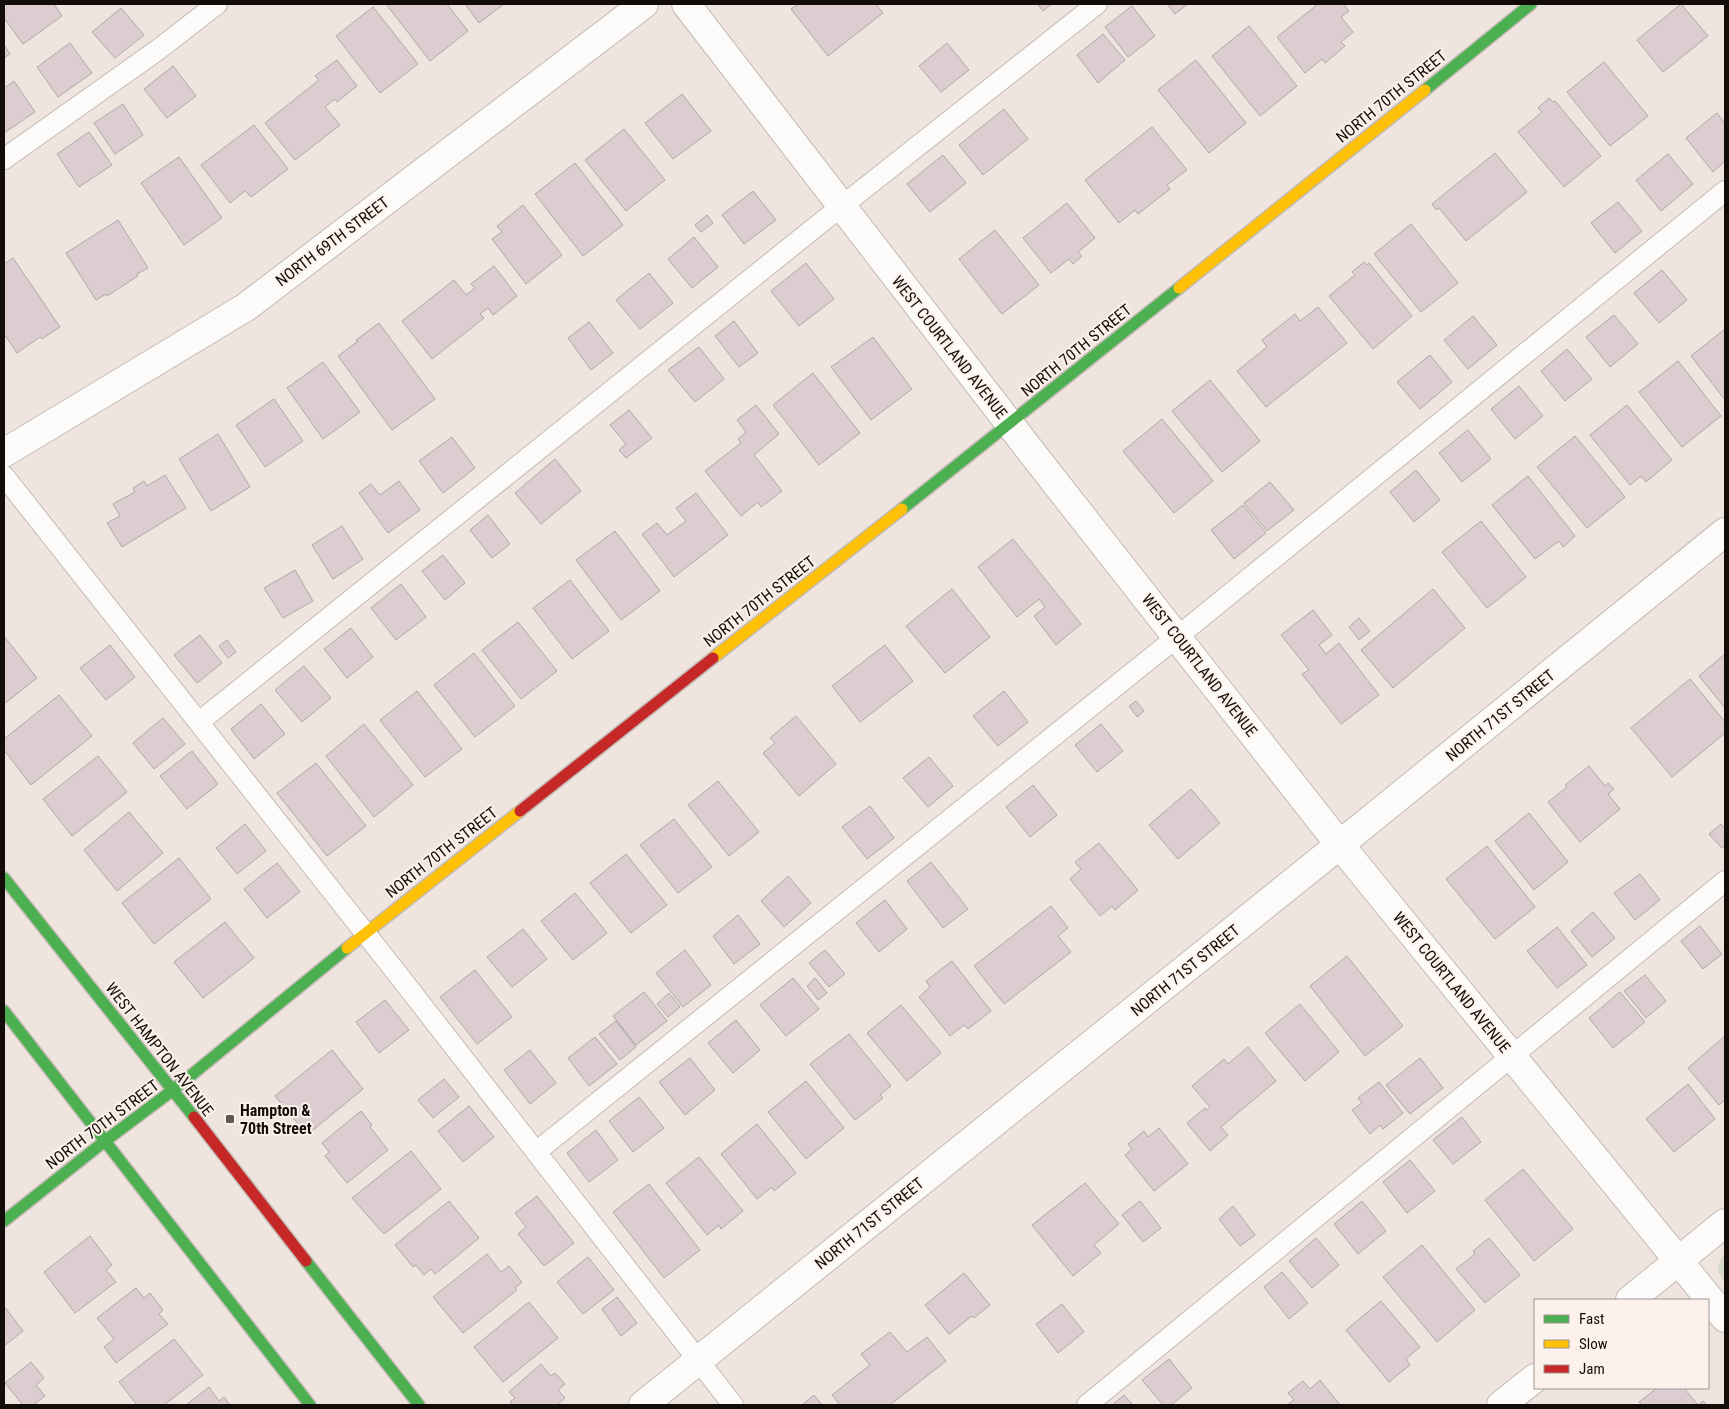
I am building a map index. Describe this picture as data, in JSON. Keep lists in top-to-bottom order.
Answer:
{
  "streets": {
    "street": [
      "NORTH 70TH STREET",
      "NORTH 69TH STREET",
      "WEST COURTLAND AVENUE",
      "NORTH 71ST STREET",
      "WEST HAMPTON AVENUE"
    ]
  },
  "crossings": [
    ["NORTH 70TH STREET", "WEST COURTLAND AVENUE"],
    ["NORTH 70TH STREET", "WEST HAMPTON AVENUE"],
    ["WEST COURTLAND AVENUE", "NORTH 71ST STREET"]
  ],
  "places": {
    "transit": ["Hampton & 70th Street"]
  },
  "legend": ["Fast", "Slow", "Jam"]
}
